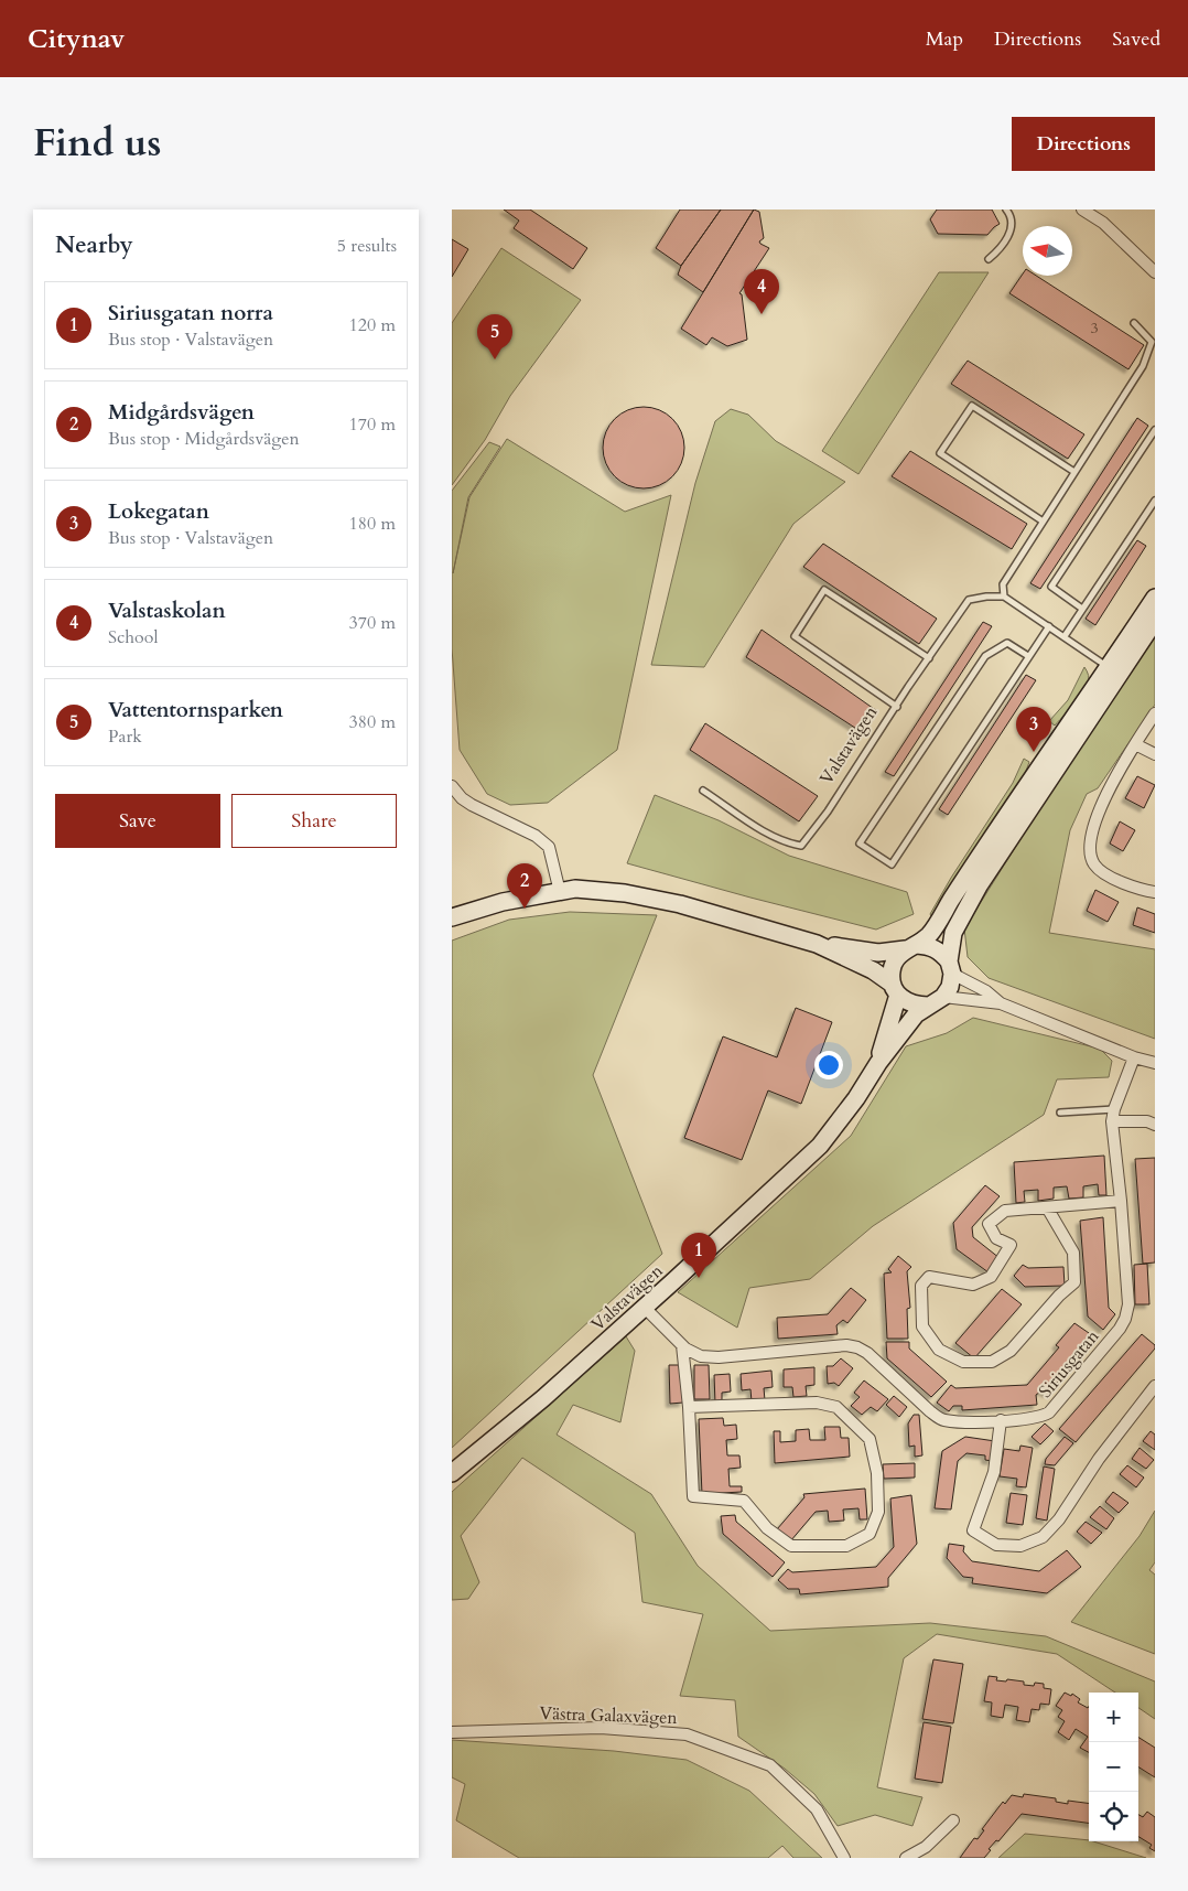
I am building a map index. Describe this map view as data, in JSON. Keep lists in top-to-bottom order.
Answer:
{
  "streets": {
    "street": ["Valstavägen", "Siriusgatan", "Västra Galaxvägen"]
  },
  "crossings": [
    ["Valstavägen", "Siriusgatan"]
  ],
  "house_numbers": ["3"],
  "north": "left",
  "page": {
    "header": "Citynav",
    "nav": ["Map", "Directions", "Saved"],
    "title": "Find us",
    "buttons": [
      "Directions",
      ["Save", "Share"]
    ],
    "heading": ["Nearby", "5 results"],
    "pins": [
      "4",
      "5",
      "3",
      "2",
      "1"
    ],
    "list": [
      {
        "mark": "1",
        "name": "Siriusgatan norra",
        "note": "Bus stop · Valstavägen",
        "value": "120 m"
      },
      {
        "mark": "2",
        "name": "Midgårdsvägen",
        "note": "Bus stop · Midgårdsvägen",
        "value": "170 m"
      },
      {
        "mark": "3",
        "name": "Lokegatan",
        "note": "Bus stop · Valstavägen",
        "value": "180 m"
      },
      {
        "mark": "4",
        "name": "Valstaskolan",
        "note": "School",
        "value": "370 m"
      },
      {
        "mark": "5",
        "name": "Vattentornsparken",
        "note": "Park",
        "value": "380 m"
      }
    ],
    "map_buttons": ["+", "−"]
  }
}
